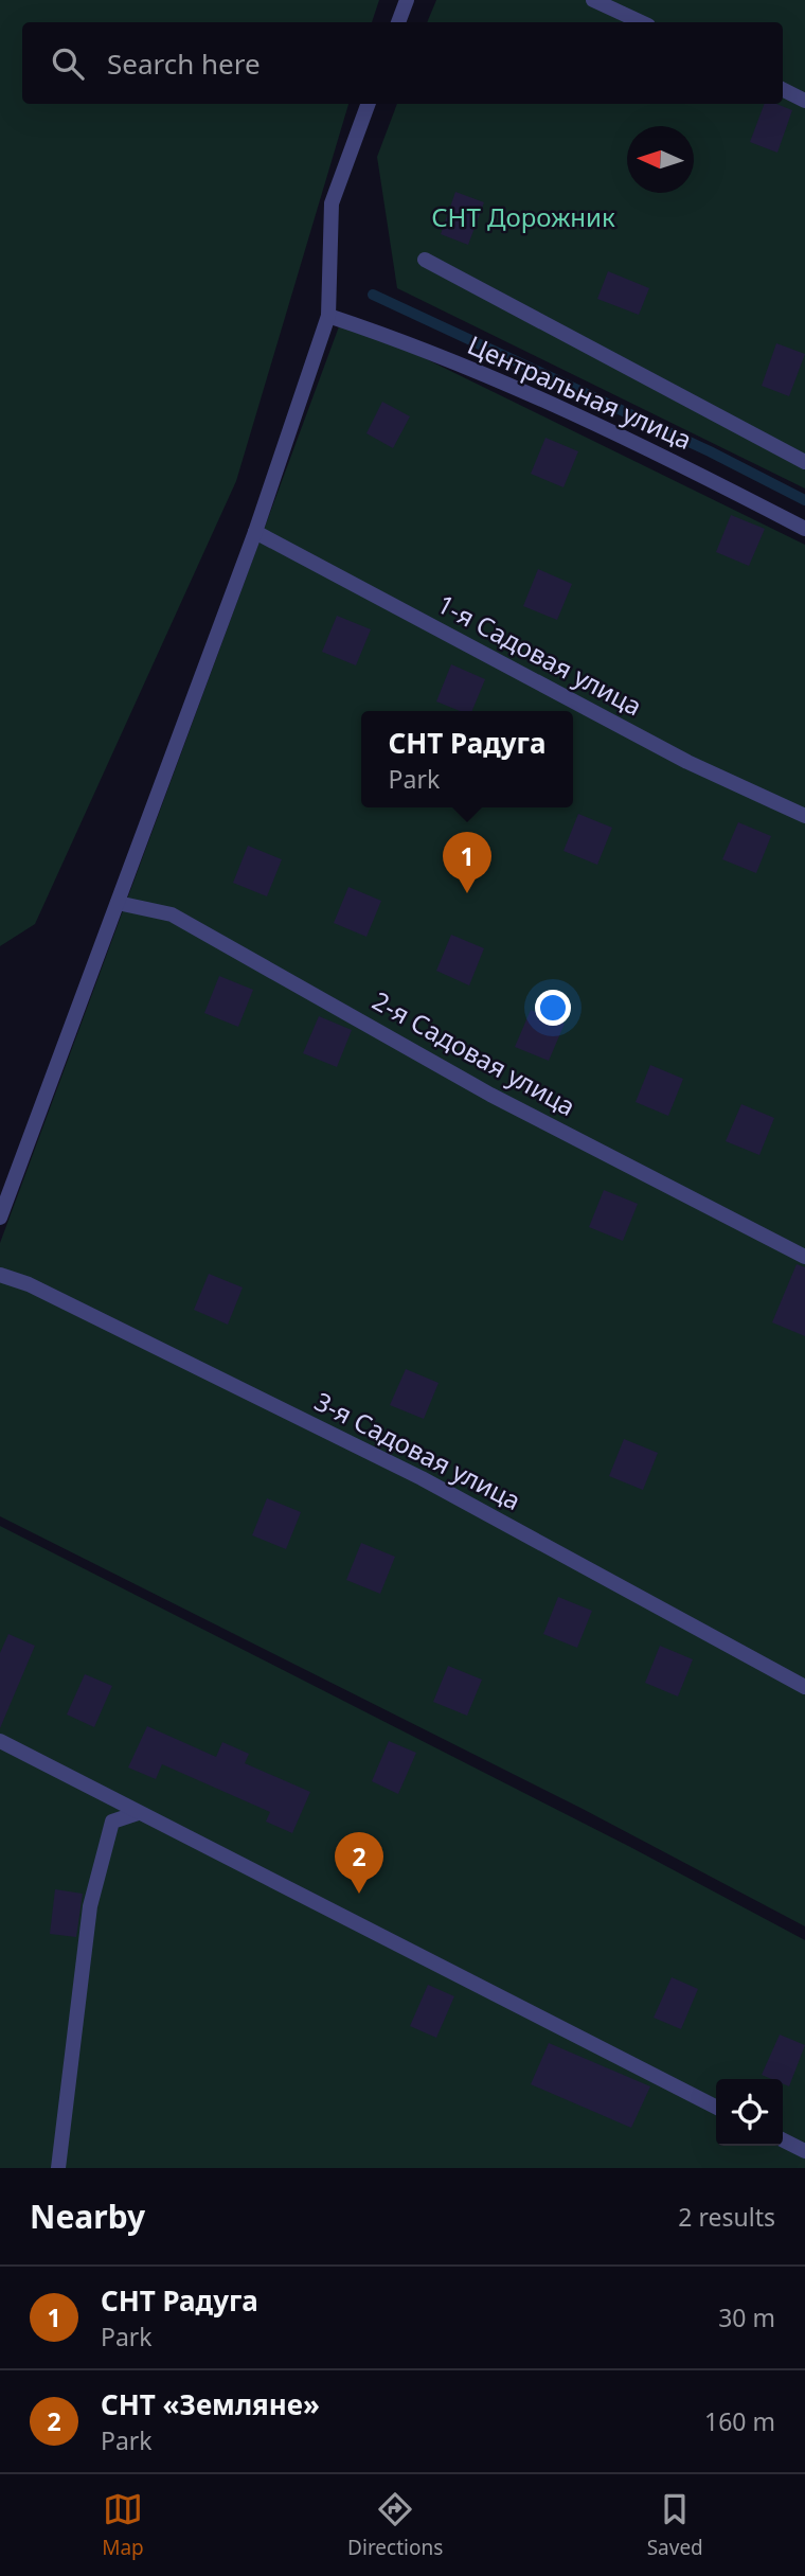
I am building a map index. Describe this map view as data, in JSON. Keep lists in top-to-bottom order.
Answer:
{
  "streets": {
    "street": [
      "Центральная улица",
      "1-я Садовая улица",
      "2-я Садовая улица",
      "3-я Садовая улица"
    ]
  },
  "parks": ["СНТ Дорожник"],
  "north": "left",
  "page": {
    "search": "Search here",
    "popup": ["СНТ Радуга", "Park"],
    "pins": ["1", "2"],
    "heading": ["Nearby", "2 results"],
    "list": [
      {
        "mark": "1",
        "name": "СНТ Радуга",
        "note": "Park",
        "value": "30 m"
      },
      {
        "mark": "2",
        "name": "СНТ «Земляне»",
        "note": "Park",
        "value": "160 m"
      }
    ],
    "nav": ["Map", "Directions", "Saved"]
  }
}
